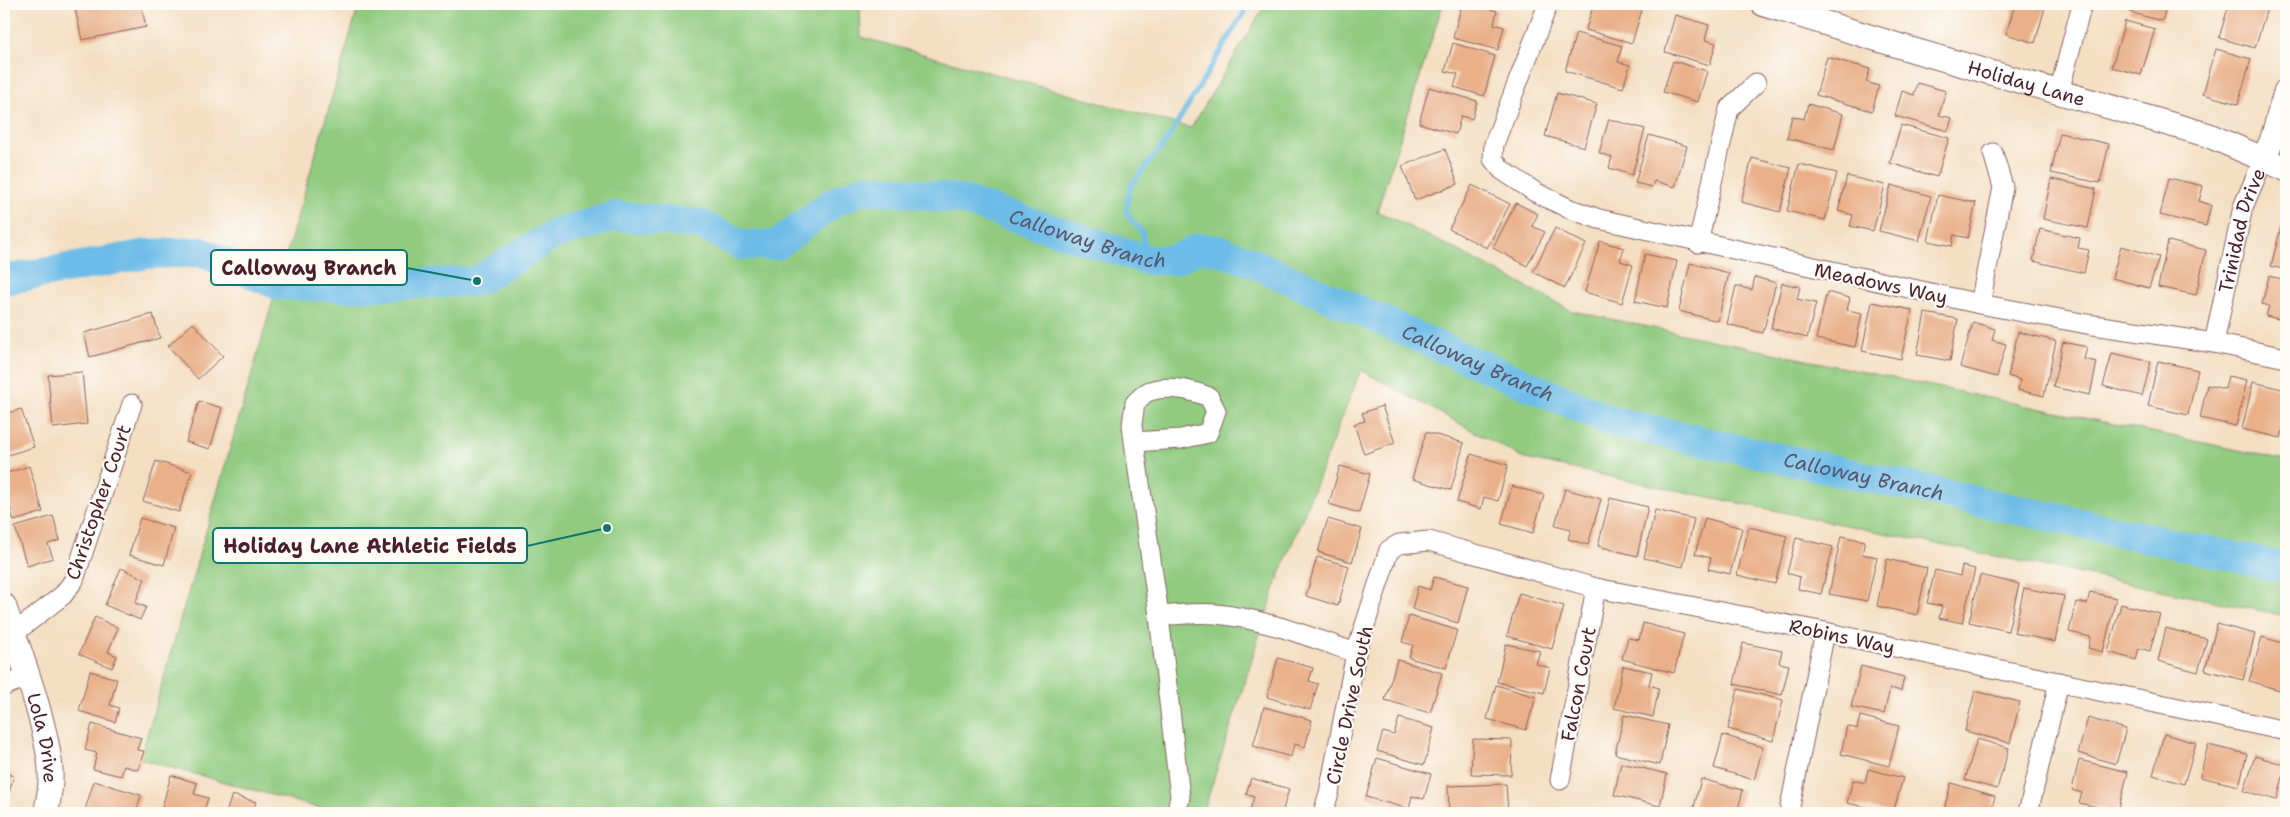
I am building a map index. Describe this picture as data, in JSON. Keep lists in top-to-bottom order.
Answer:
{
  "streets": {
    "street": [
      "Holiday Lane",
      "Trinidad Drive",
      "Meadows Way",
      "Christopher Court",
      "Robins Way",
      "Falcon Court",
      "Circle Drive South",
      "Lola Drive"
    ]
  },
  "crossings": [
    ["Holiday Lane", "Trinidad Drive"],
    ["Trinidad Drive", "Meadows Way"],
    ["Christopher Court", "Lola Drive"],
    ["Robins Way", "Falcon Court"],
    ["Robins Way", "Circle Drive South"]
  ],
  "water": ["Calloway Branch"],
  "places": ["Calloway Branch", "Holiday Lane Athletic Fields"]
}
